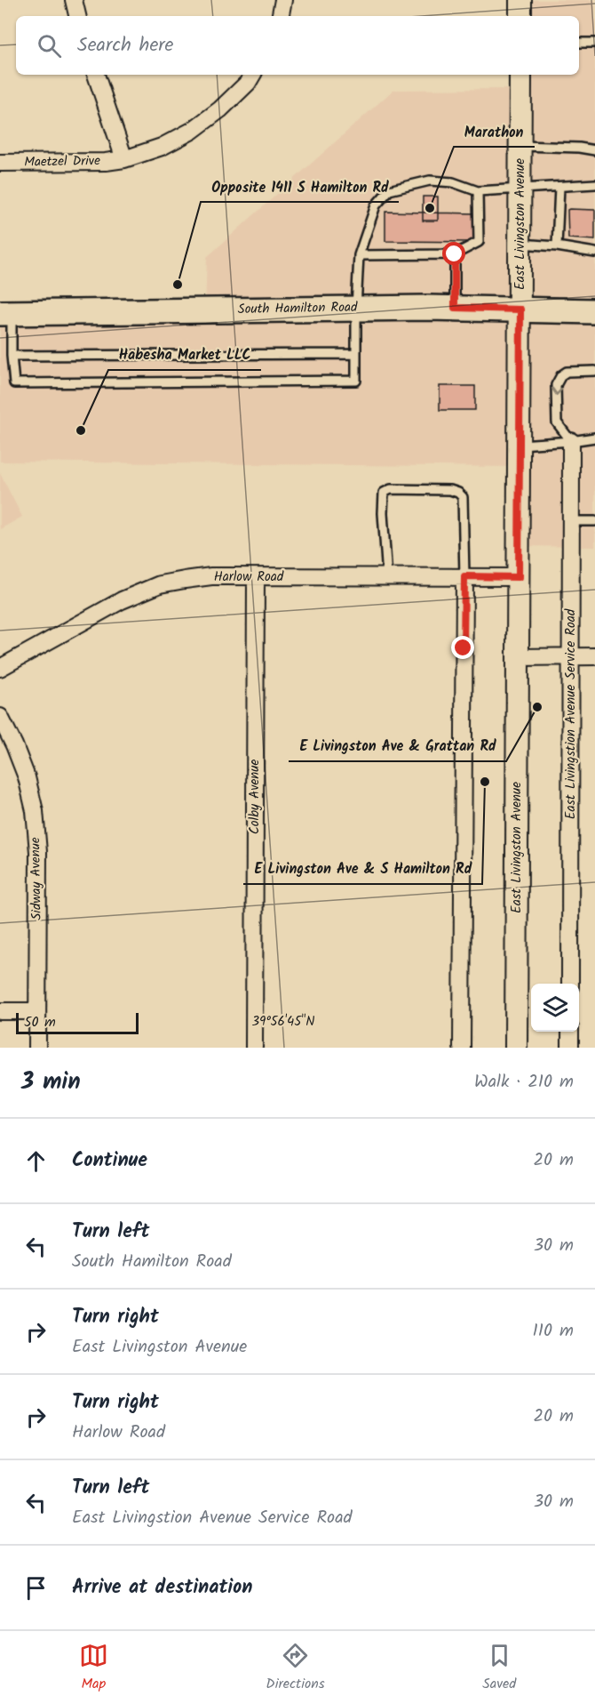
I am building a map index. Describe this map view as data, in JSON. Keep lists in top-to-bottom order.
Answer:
{
  "streets": {
    "main road": ["East Livingston Avenue", "South Hamilton Road"],
    "street": [
      "Maetzel Drive",
      "Harlow Road",
      "East Livingstion Avenue Service Road",
      "Colby Avenue",
      "Sidway Avenue"
    ]
  },
  "crossings": [
    ["East Livingston Avenue", "South Hamilton Road"],
    ["East Livingston Avenue", "Harlow Road"],
    ["Harlow Road", "Colby Avenue"]
  ],
  "places": [
    "Marathon",
    "Opposite 1411 S Hamilton Rd",
    "Habesha Market LLC",
    "E Livingston Ave & Grattan Rd",
    "E Livingston Ave & S Hamilton Rd"
  ],
  "scale_bar": "50 m",
  "page": {
    "search": "Search here",
    "scale": "50 m",
    "heading": ["3 min", "Walk · 210 m"],
    "list": [
      ["Continue", "20 m"],
      ["Turn left", "South Hamilton Road", "30 m"],
      ["Turn right", "East Livingston Avenue", "110 m"],
      ["Turn right", "Harlow Road", "20 m"],
      ["Turn left", "East Livingstion Avenue Service Road", "30 m"],
      "Arrive at destination"
    ],
    "nav": ["Map", "Directions", "Saved"]
  },
  "coordinates": ["39°56'45\"N"]
}
